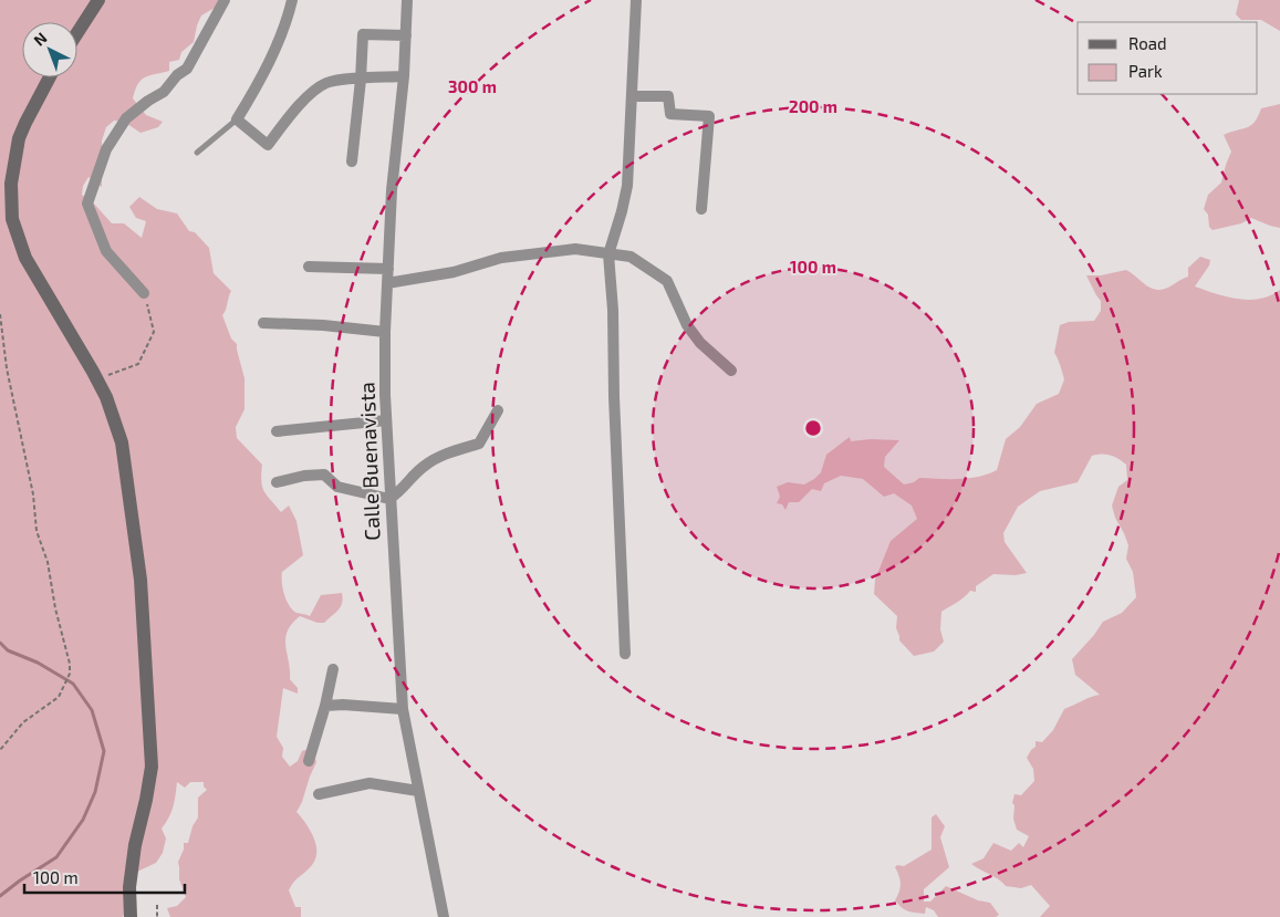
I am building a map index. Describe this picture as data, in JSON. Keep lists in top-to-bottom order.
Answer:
{
  "streets": {
    "street": ["Calle Buenavista"]
  },
  "legend": ["Road", "Park"],
  "scale_bar": "100 m",
  "north": "top left",
  "rings": ["300 m", "200 m", "100 m"]
}
